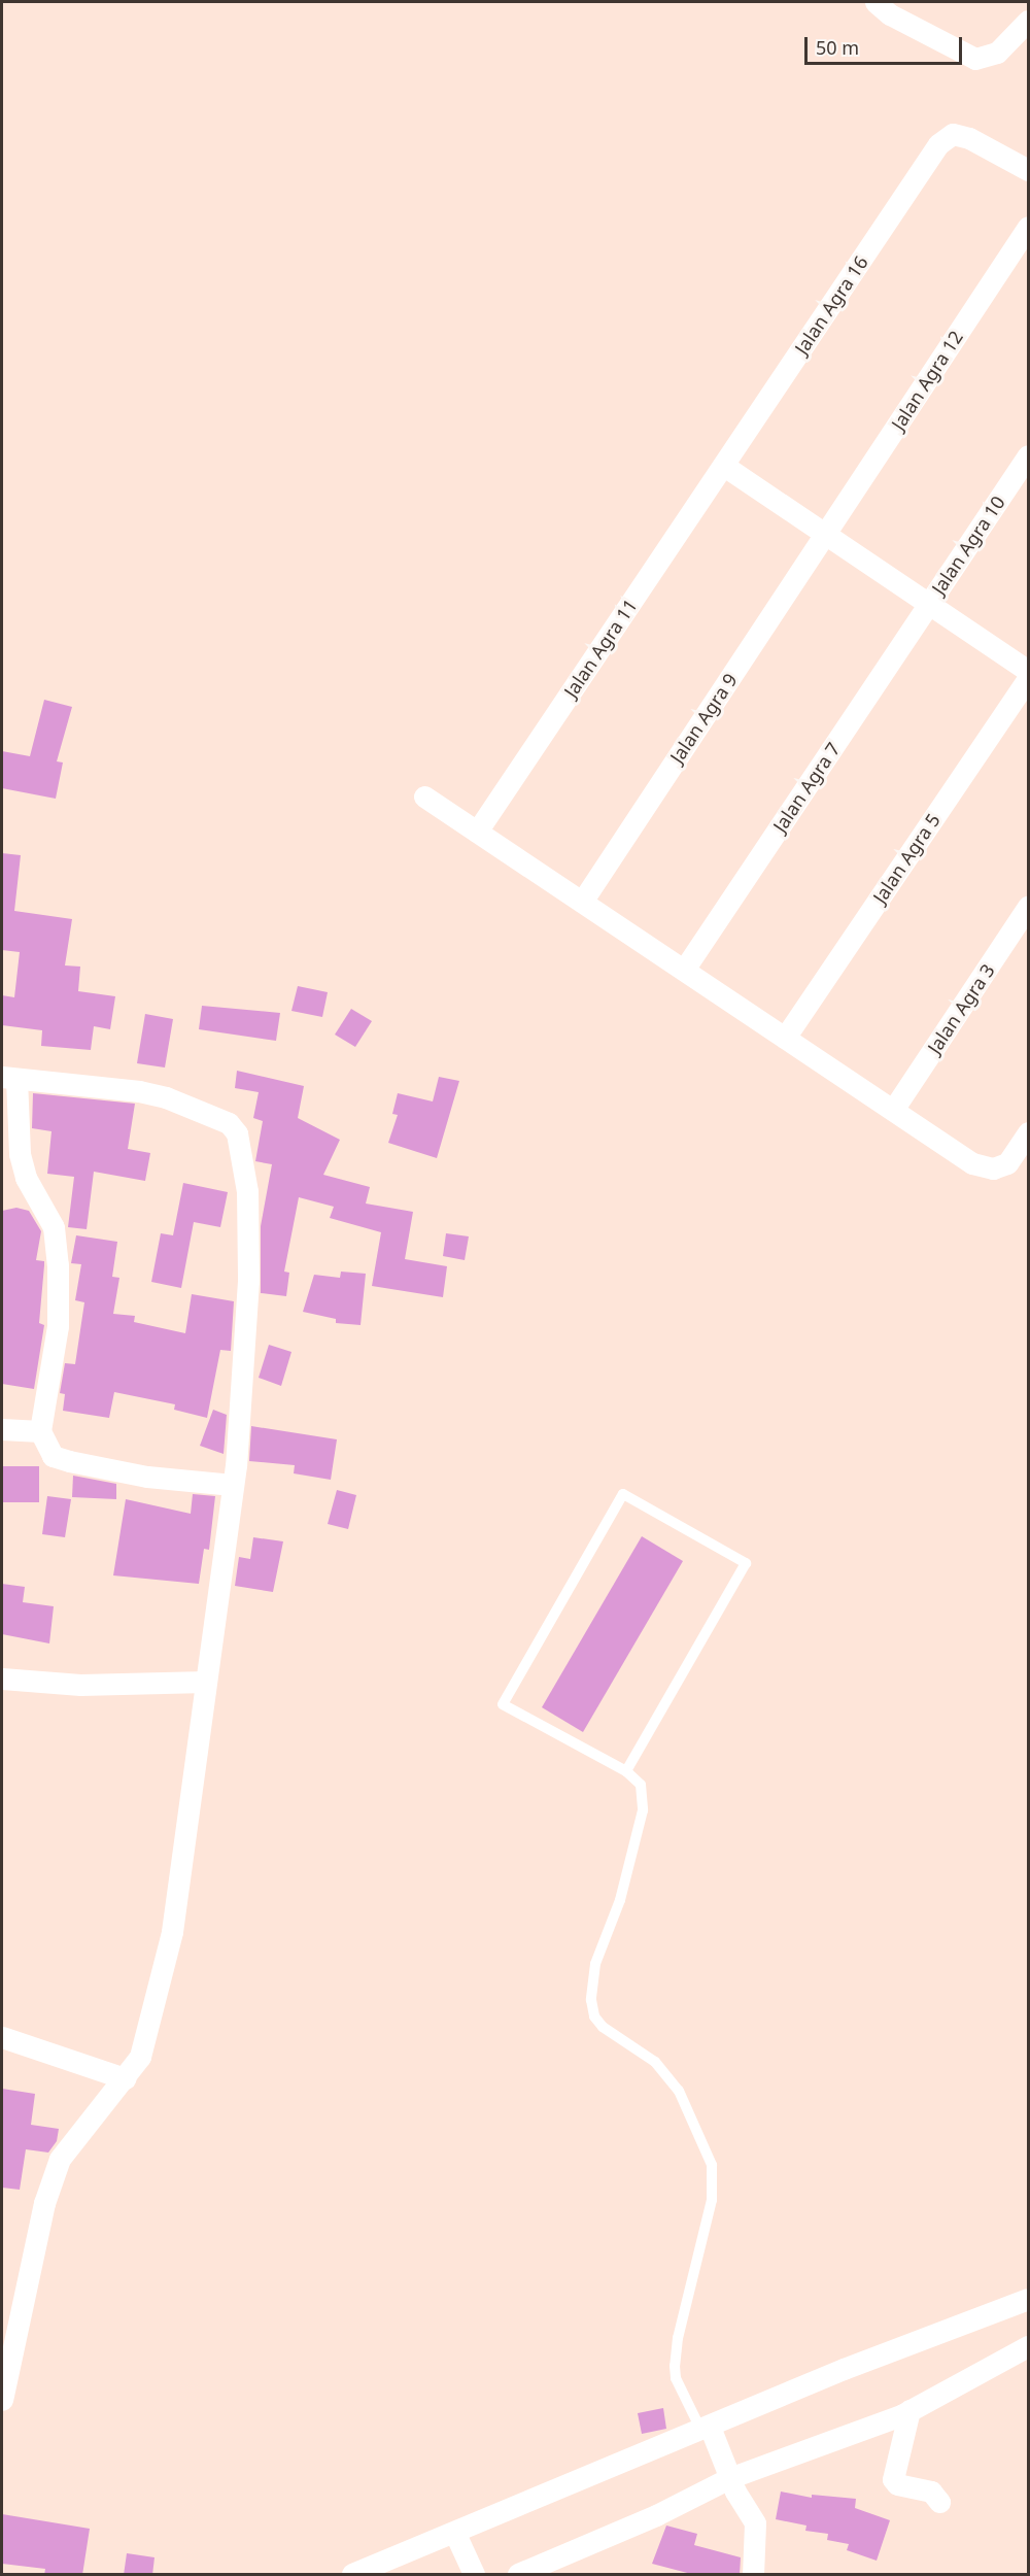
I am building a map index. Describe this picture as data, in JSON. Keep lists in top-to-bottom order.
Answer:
{
  "streets": {
    "street": [
      "Jalan Agra 16",
      "Jalan Agra 12",
      "Jalan Agra 10",
      "Jalan Agra 11",
      "Jalan Agra 9",
      "Jalan Agra 7",
      "Jalan Agra 5",
      "Jalan Agra 3"
    ]
  },
  "crossings": [
    ["Jalan Agra 16", "Jalan Agra 11"],
    ["Jalan Agra 12", "Jalan Agra 9"],
    ["Jalan Agra 10", "Jalan Agra 7"]
  ],
  "scale_bar": "50 m"
}
